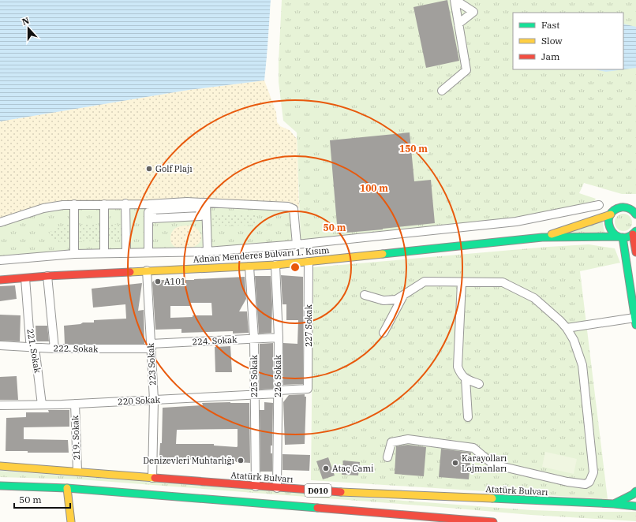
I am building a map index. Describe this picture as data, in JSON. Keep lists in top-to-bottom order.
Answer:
{
  "streets": {
    "main road": ["Adnan Menderes Bulvarı 1. Kısım", "Atatürk Bulvarı", "D010"],
    "street": [
      "227 Sokak",
      "224. Sokak",
      "222. Sokak",
      "221. Sokak",
      "223 Sokak",
      "225 Sokak",
      "226 Sokak",
      "220 Sokak",
      "219. Sokak"
    ]
  },
  "crossings": [
    ["Adnan Menderes Bulvarı 1. Kısım", "227 Sokak"],
    ["Adnan Menderes Bulvarı 1. Kısım", "221. Sokak"],
    ["Adnan Menderes Bulvarı 1. Kısım", "223 Sokak"],
    ["Adnan Menderes Bulvarı 1. Kısım", "225 Sokak"],
    ["Adnan Menderes Bulvarı 1. Kısım", "226 Sokak"],
    ["227 Sokak", "220 Sokak"],
    ["224. Sokak", "222. Sokak"],
    ["224. Sokak", "223 Sokak"],
    ["224. Sokak", "225 Sokak"],
    ["224. Sokak", "226 Sokak"],
    ["222. Sokak", "221. Sokak"],
    ["222. Sokak", "223 Sokak"],
    ["221. Sokak", "220 Sokak"],
    ["223 Sokak", "220 Sokak"],
    ["223 Sokak", "Atatürk Bulvarı"],
    ["225 Sokak", "220 Sokak"],
    ["225 Sokak", "Atatürk Bulvarı"],
    ["226 Sokak", "220 Sokak"],
    ["226 Sokak", "Atatürk Bulvarı"],
    ["220 Sokak", "219. Sokak"],
    ["219. Sokak", "Atatürk Bulvarı"]
  ],
  "places": [
    "Golf Plajı",
    "A101",
    "Denizevleri Muhtarlığı",
    "Karayolları Lojmanları",
    "Ataç Cami"
  ],
  "legend": ["Fast", "Slow", "Jam"],
  "scale_bar": "50 m",
  "north": "top",
  "rings": ["150 m", "100 m", "50 m"]
}
